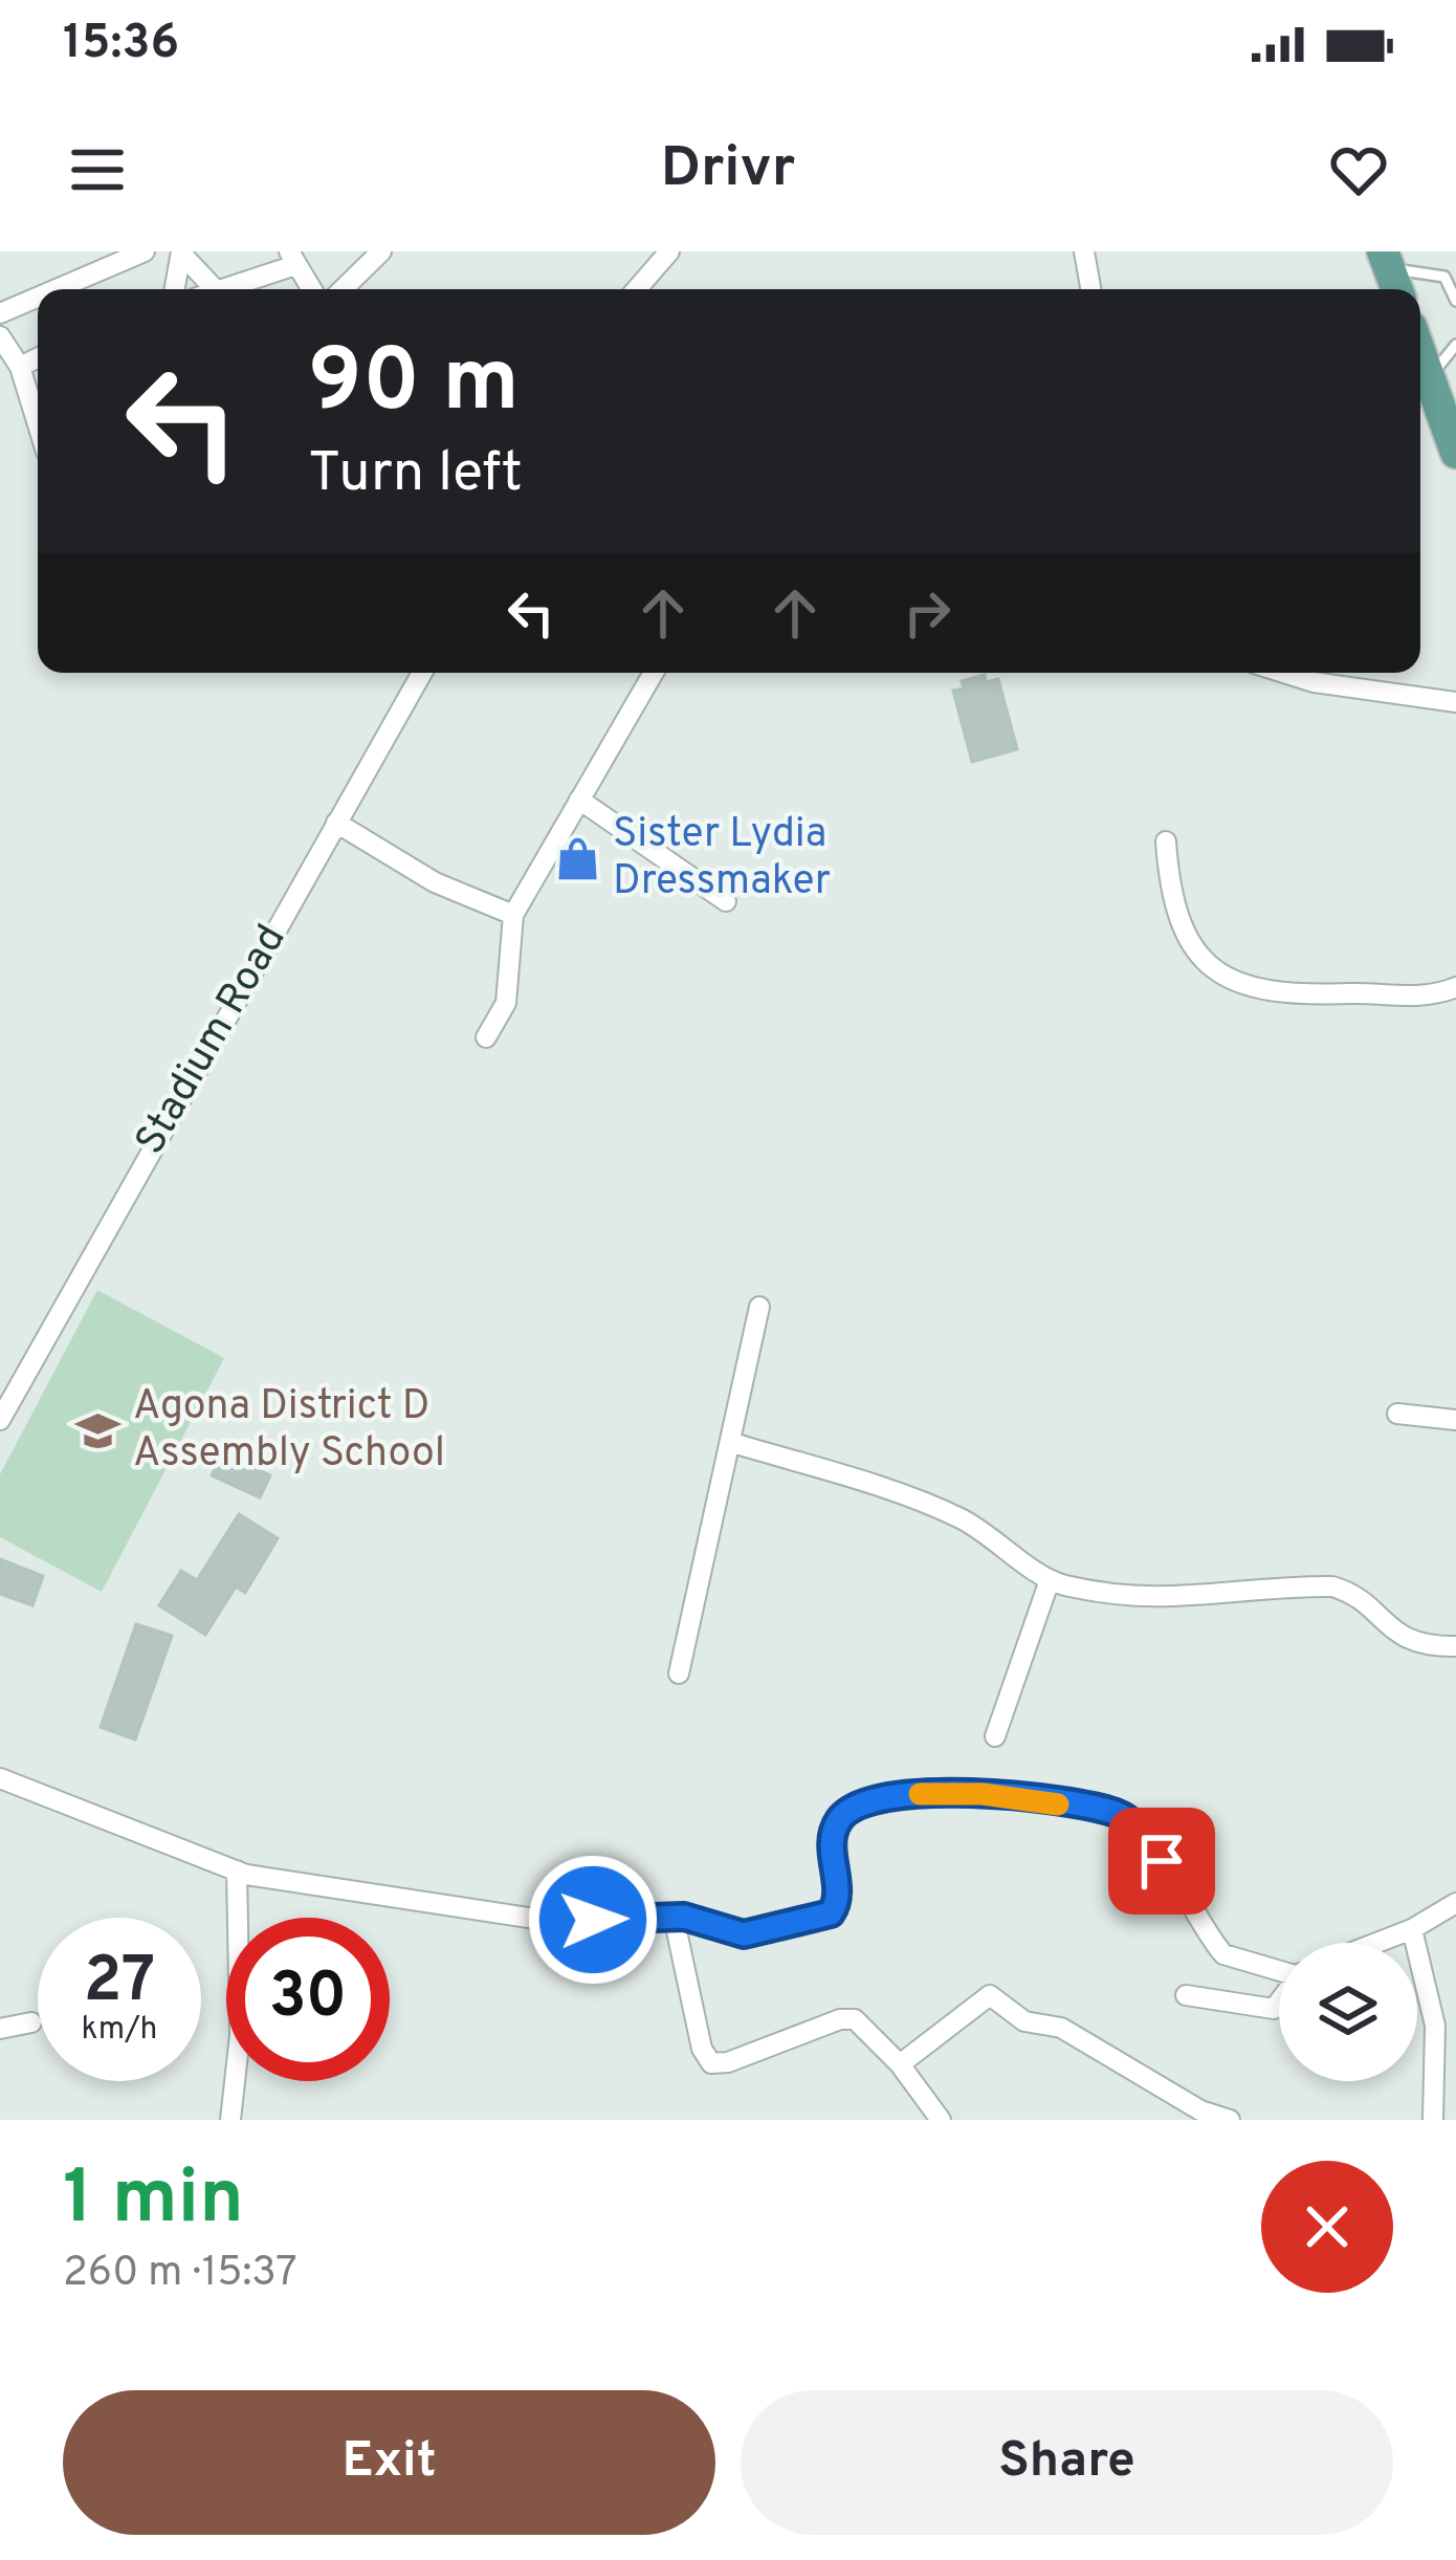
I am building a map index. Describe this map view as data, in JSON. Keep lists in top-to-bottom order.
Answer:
{
  "streets": {
    "street": ["Stadium Road"]
  },
  "places": {
    "shop": ["Sister Lydia Dressmaker"],
    "school or university": ["Agona District D Assembly School"]
  },
  "page": {
    "status": "15:36",
    "header": "Drivr",
    "turn": ["90 m", "Turn left"],
    "speed": "27 km/h",
    "limit": "30",
    "heading": ["1 min", "260 m · 15:37"],
    "buttons": ["Exit", "Share"]
  }
}
